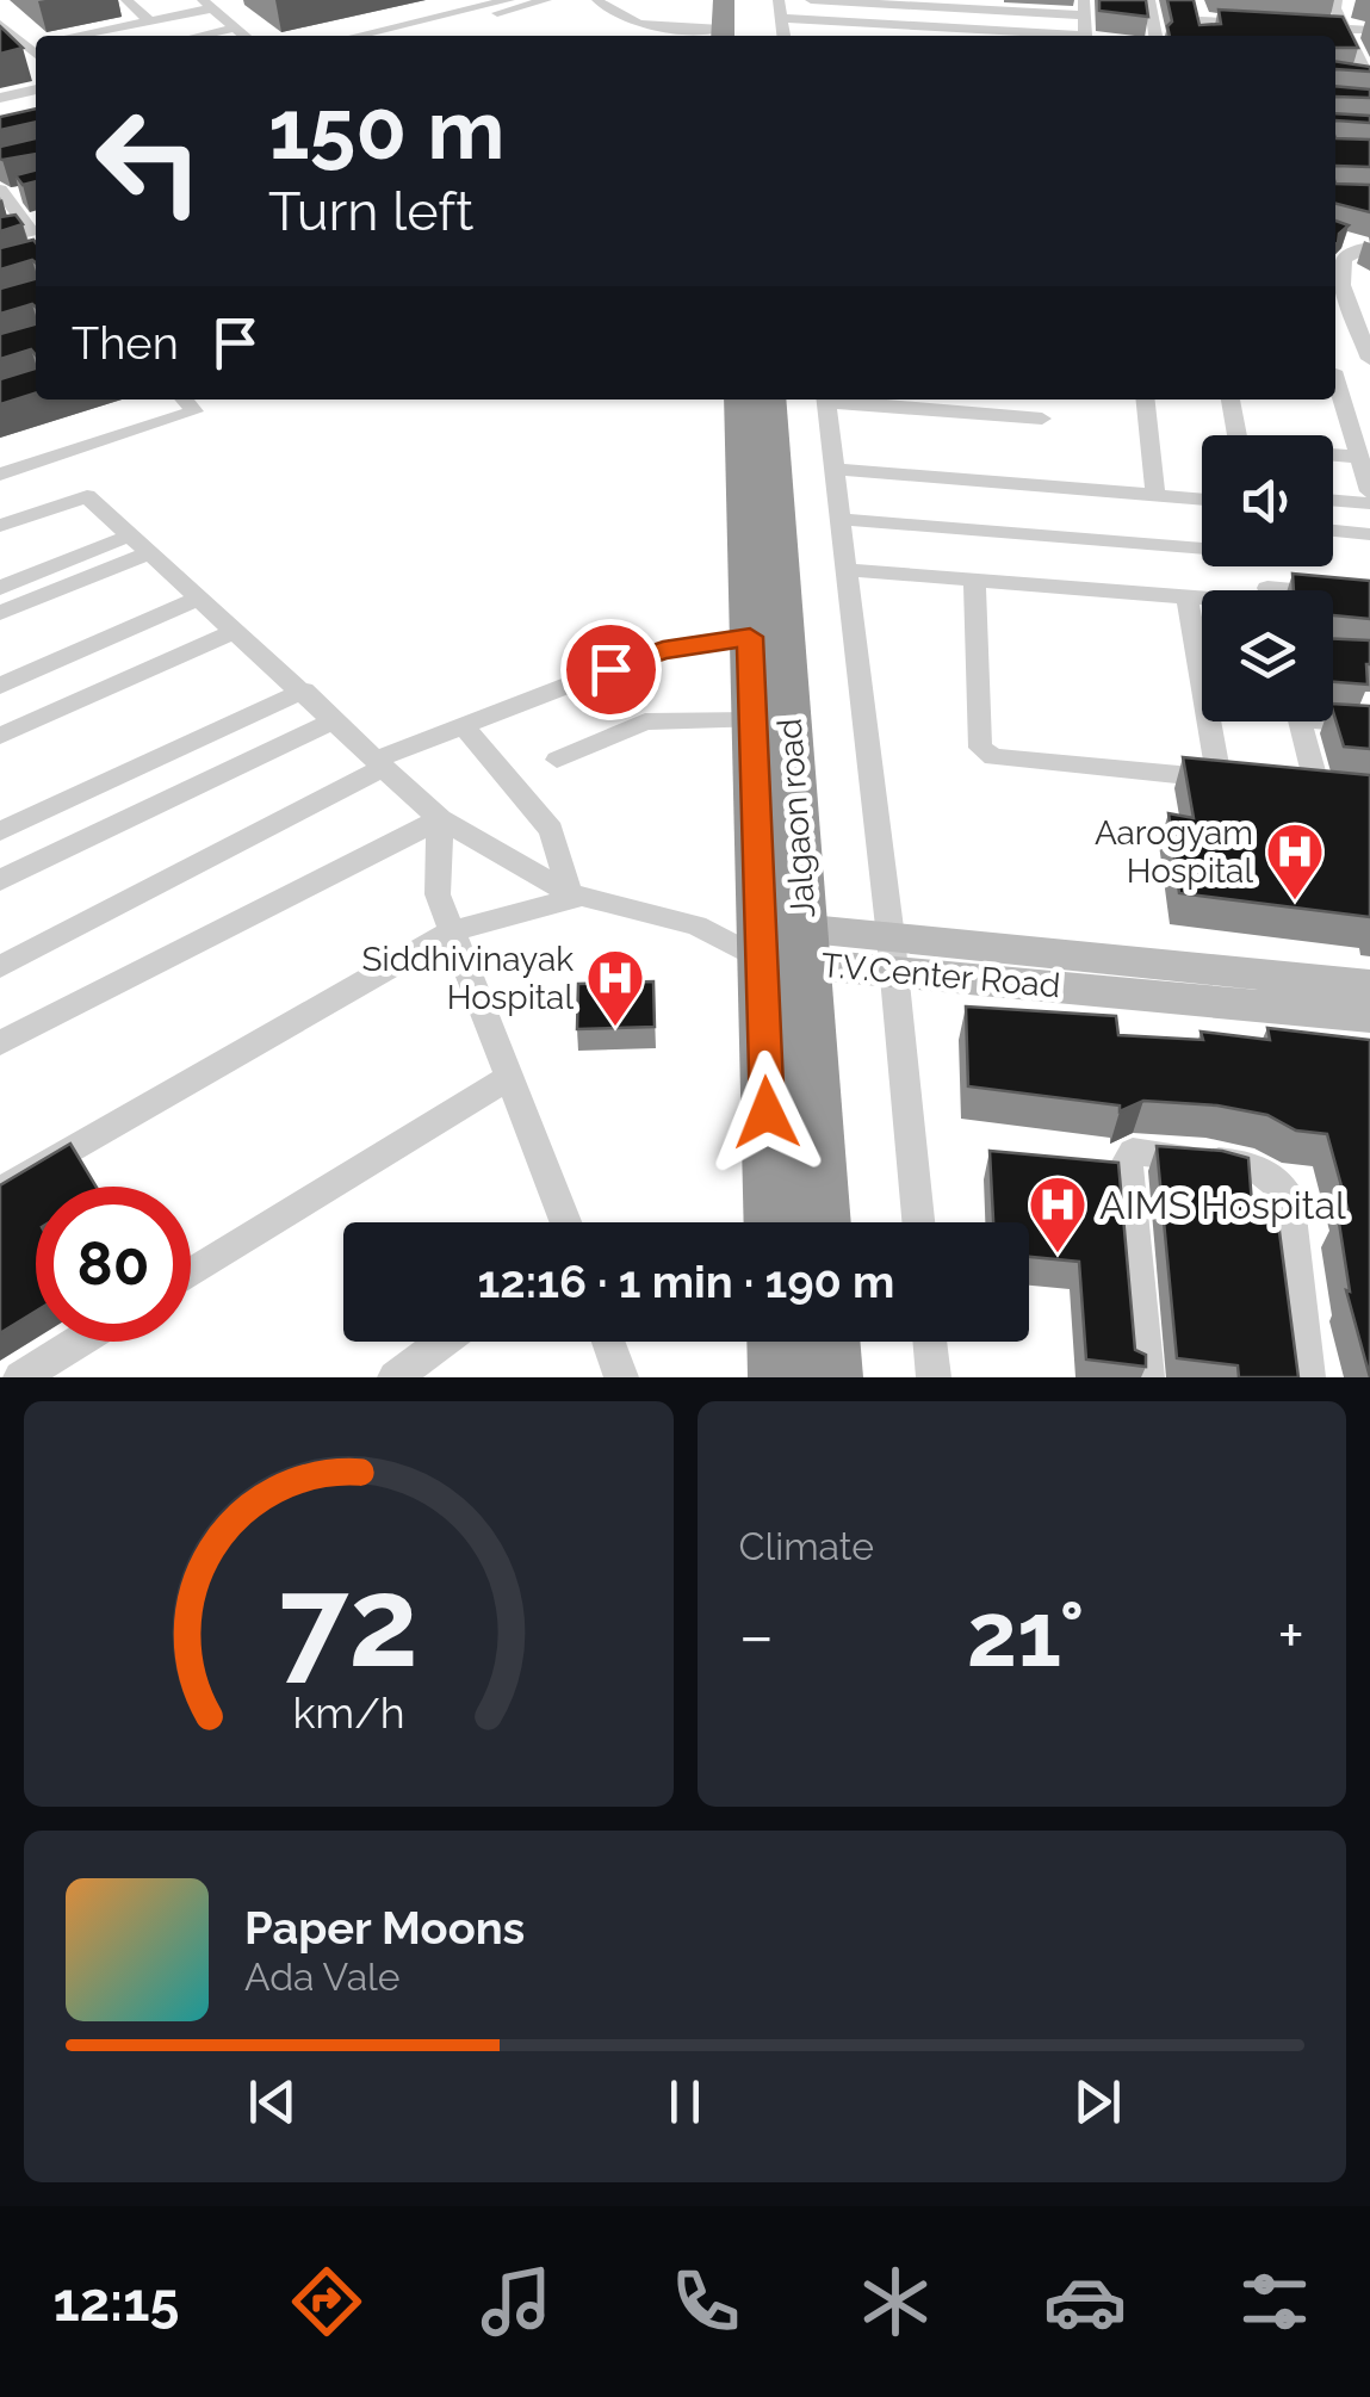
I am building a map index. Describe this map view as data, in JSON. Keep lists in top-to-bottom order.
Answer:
{
  "streets": {
    "highway": ["Jalgaon road"],
    "street": ["T.V.Center Road"]
  },
  "crossings": [
    ["Jalgaon road", "T.V.Center Road"]
  ],
  "places": {
    "hospital": ["Aarogyam Hospital", "Siddhivinayak Hospital", "AIMS Hospital"]
  },
  "page": {
    "turn": ["150 m", "Turn left"],
    "then": "Then",
    "limit": "80",
    "trip": "12:16 · 1 min · 190 m",
    "tile": "Climate",
    "heat": ["−", "21°", "+"],
    "song": ["Paper Moons", "Ada Vale"],
    "tabs": "12:15",
    "gauge": ["72", "km/h"]
  }
}
